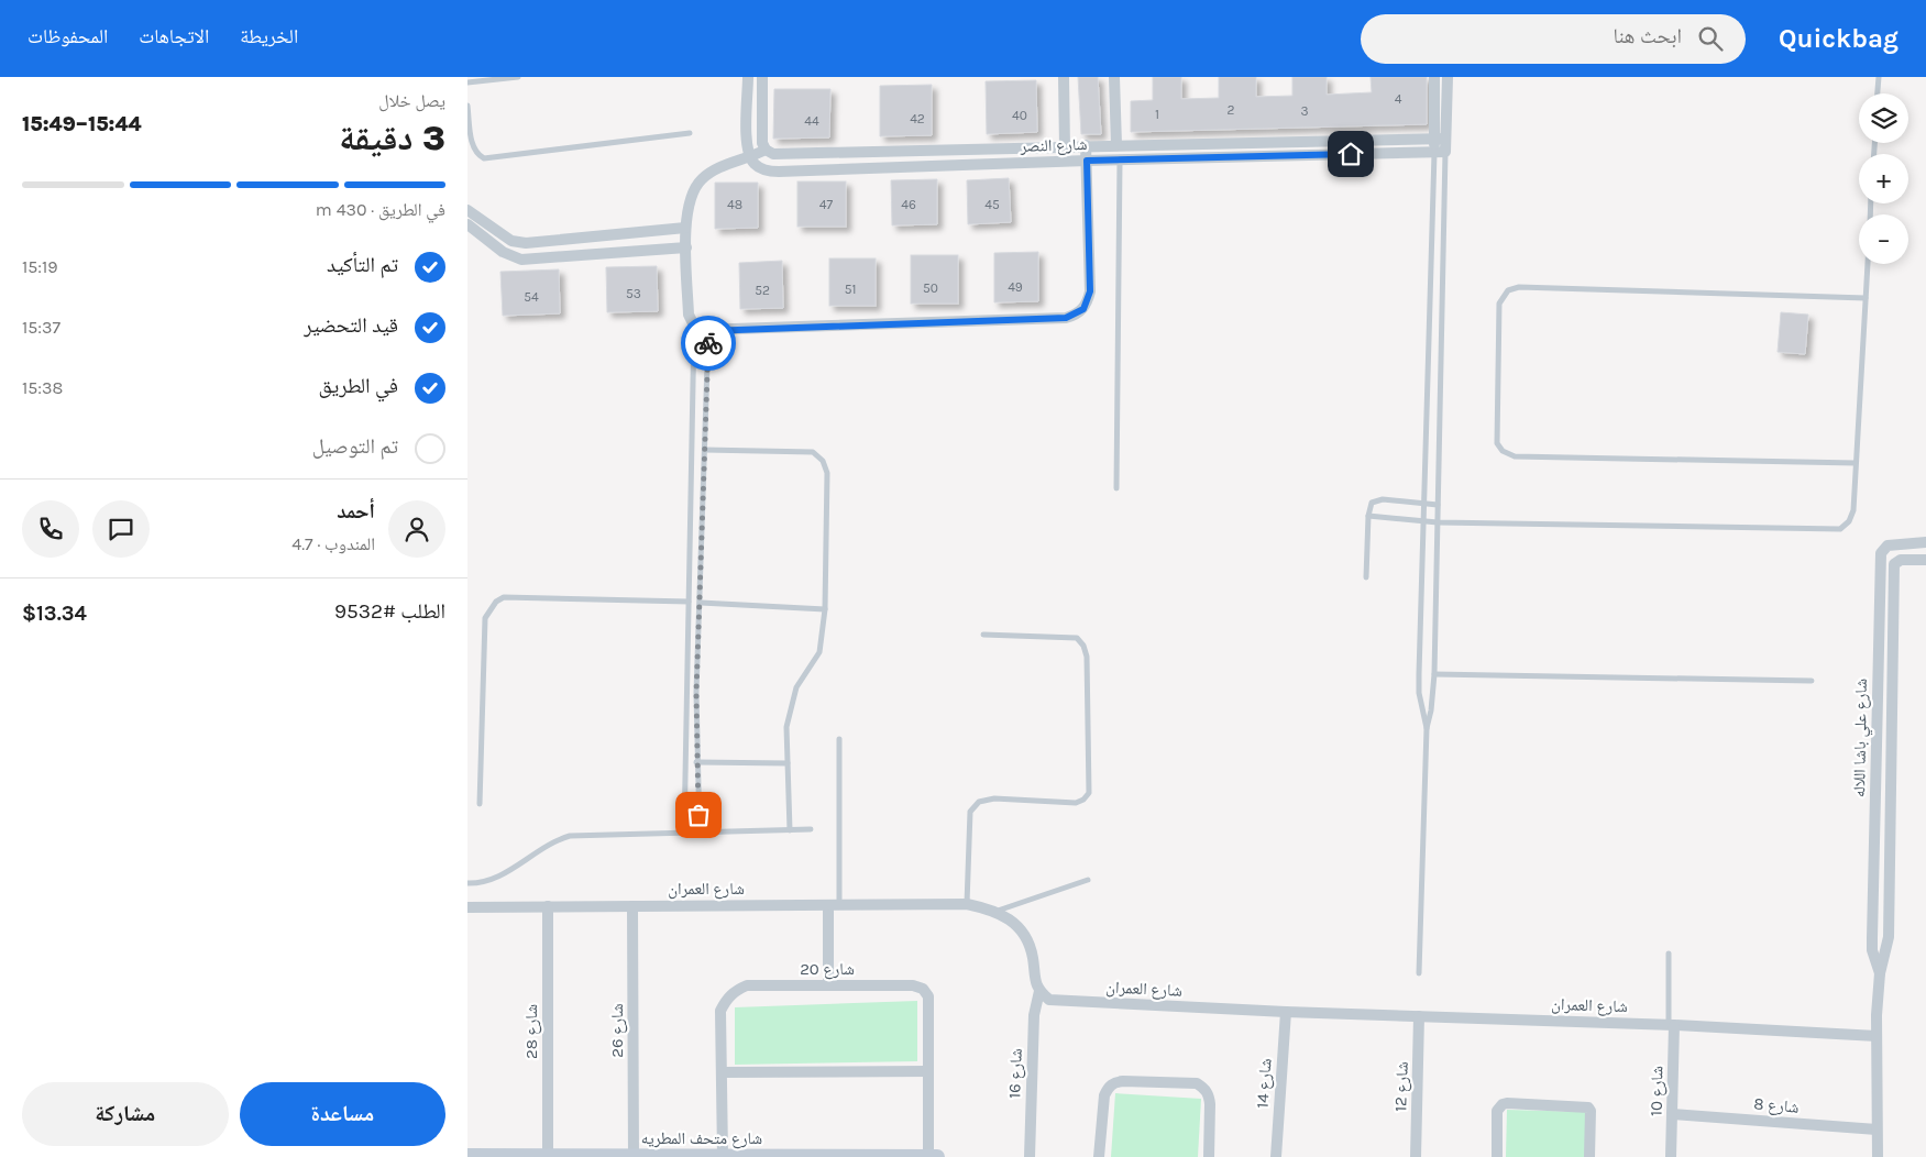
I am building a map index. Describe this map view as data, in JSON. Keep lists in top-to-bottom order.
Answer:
{
  "streets": {
    "street": [
      "شارع النصر",
      "شارع علي باشا اللاله",
      "شارع العمران",
      "شارع 20",
      "شارع 26",
      "شارع 28",
      "شارع 16",
      "شارع 14",
      "شارع 12",
      "شارع 10",
      "شارع 8",
      "شارع متحف المطريه"
    ]
  },
  "crossings": [
    ["شارع علي باشا اللاله", "شارع العمران"],
    ["شارع علي باشا اللاله", "شارع 8"],
    ["شارع العمران", "شارع 26"],
    ["شارع العمران", "شارع 28"],
    ["شارع العمران", "شارع 16"],
    ["شارع العمران", "شارع 14"],
    ["شارع العمران", "شارع 12"],
    ["شارع العمران", "شارع 10"],
    ["شارع 20", "شارع متحف المطريه"],
    ["شارع 26", "شارع متحف المطريه"],
    ["شارع 28", "شارع متحف المطريه"],
    ["شارع 10", "شارع 8"]
  ],
  "house_numbers": [
    "4",
    "2",
    "3",
    "1",
    "40",
    "42",
    "44",
    "48",
    "47",
    "46",
    "45",
    "49",
    "50",
    "51",
    "52",
    "53",
    "54"
  ],
  "page": {
    "header": "Quickbag",
    "search": "ابحث هنا",
    "nav": ["الخريطة", "الاتجاهات", "المحفوظات"],
    "heading": ["3 دقيقة", "يصل خلال", "15:44–15:49"],
    "panel": [
      "أحمد",
      "المندوب · 4.7",
      "الطلب #9532",
      "$13.34"
    ],
    "map_buttons": ["+", "−"],
    "bar": "في الطريق · 430 m",
    "list": [
      ["تم التأكيد", "15:19"],
      ["قيد التحضير", "15:37"],
      ["في الطريق", "15:38"],
      "تم التوصيل"
    ],
    "buttons": ["مساعدة", "مشاركة"]
  }
}
